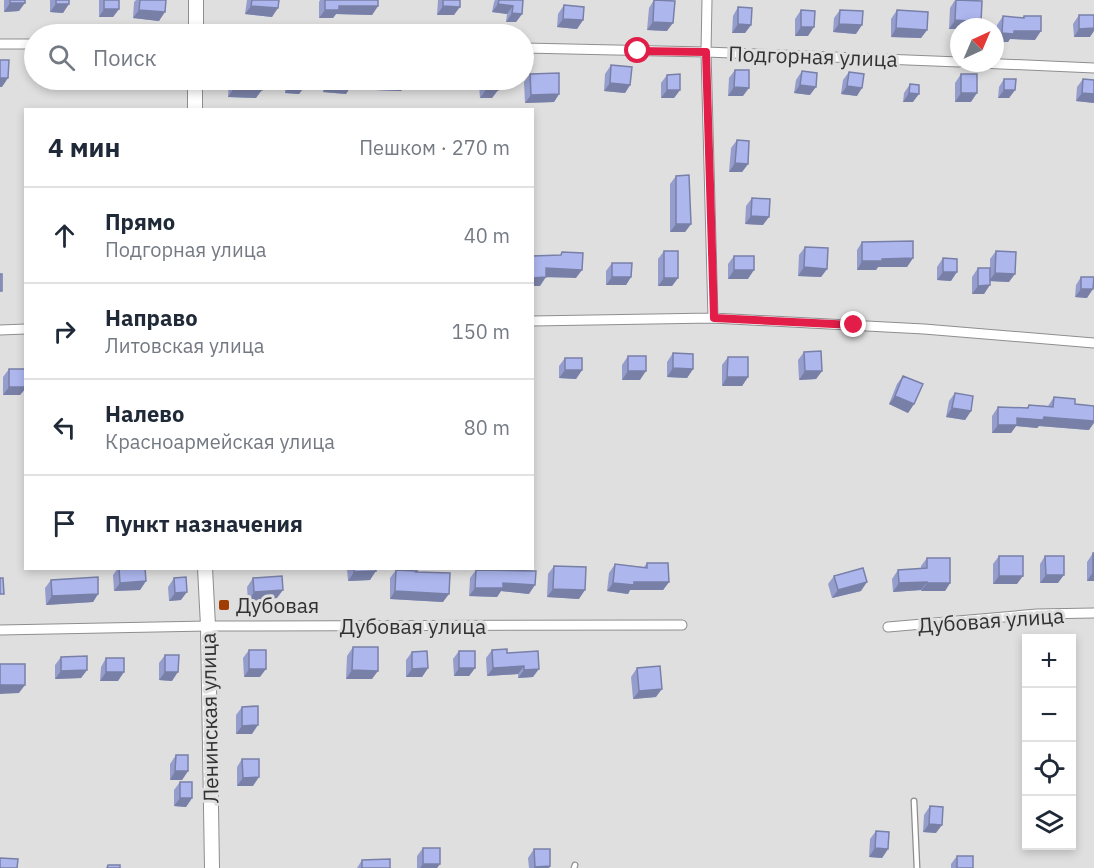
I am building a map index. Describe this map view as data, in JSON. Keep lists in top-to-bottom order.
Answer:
{
  "streets": {
    "main road": ["Ленинская улица"],
    "street": ["Подгорная улица", "Дубовая улица"]
  },
  "crossings": [
    ["Дубовая улица", "Ленинская улица"]
  ],
  "places": {
    "transit": ["Дубовая"]
  },
  "north": "top right",
  "page": {
    "search": "Поиск",
    "heading": ["4 мин", "Пешком · 270 m"],
    "list": [
      ["Прямо", "Подгорная улица", "40 m"],
      ["Направо", "Литовская улица", "150 m"],
      ["Налево", "Красноармейская улица", "80 m"],
      "Пункт назначения"
    ],
    "map_buttons": ["+", "−"]
  }
}
